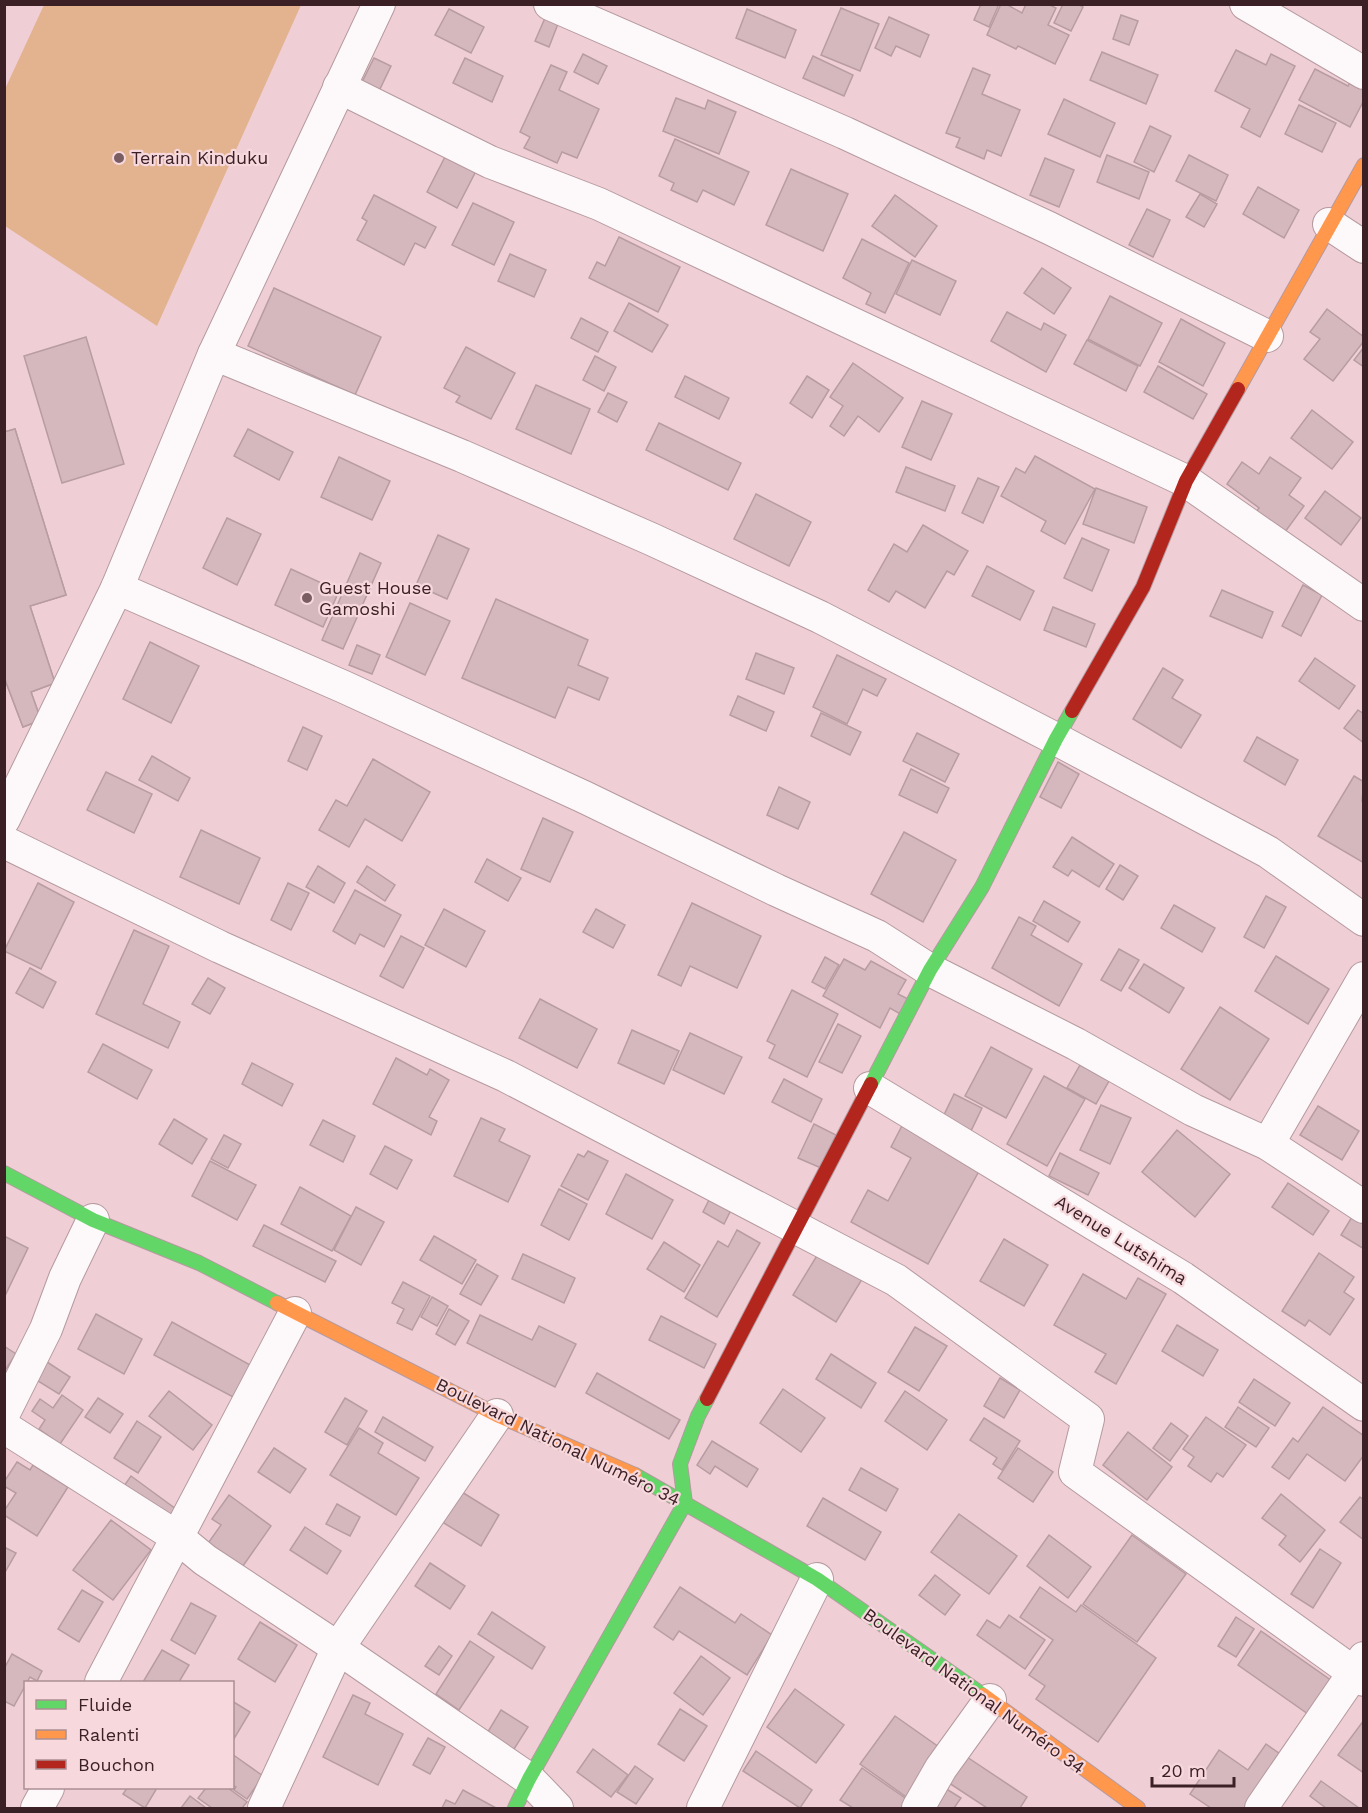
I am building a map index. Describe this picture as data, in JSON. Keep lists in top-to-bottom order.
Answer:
{
  "streets": {
    "street": ["Avenue Lutshima", "Boulevard National Numéro 34"]
  },
  "places": ["Terrain Kinduku", "Guest House Gamoshi"],
  "legend": ["Fluide", "Ralenti", "Bouchon"],
  "scale_bar": "20 m"
}
